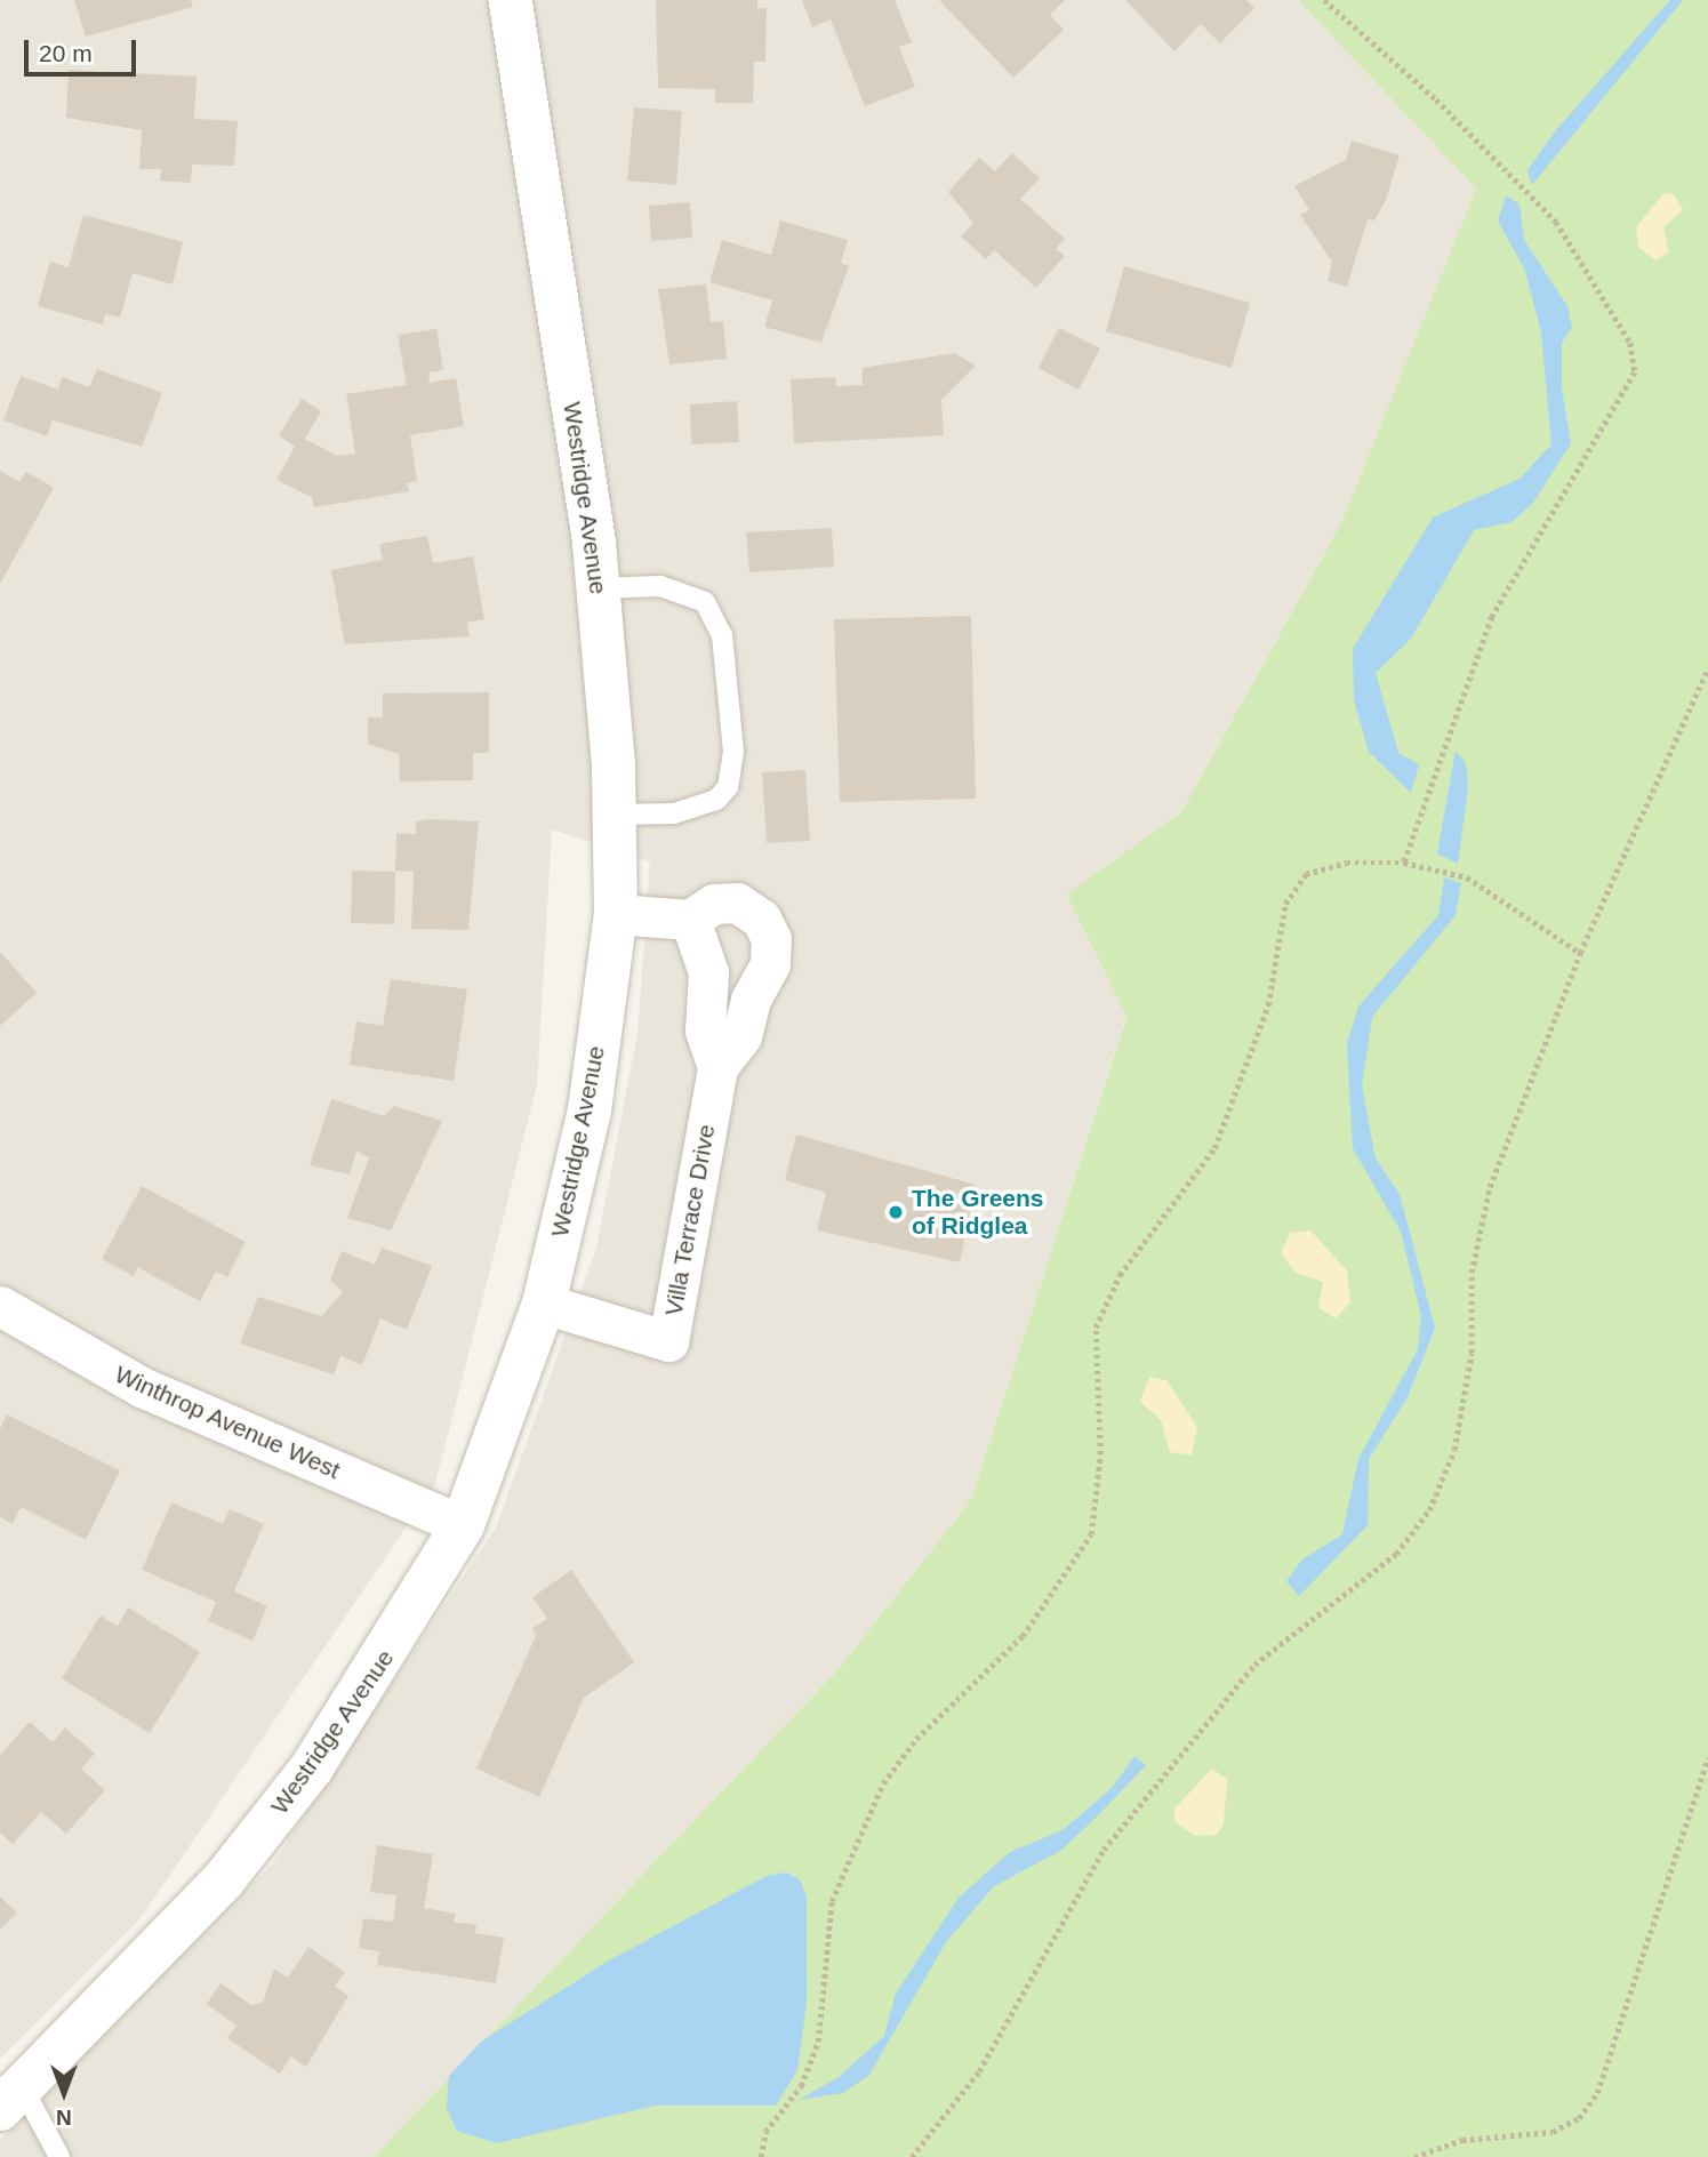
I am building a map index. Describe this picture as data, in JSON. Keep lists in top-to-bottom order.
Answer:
{
  "streets": {
    "street": ["Westridge Avenue", "Villa Terrace Drive", "Winthrop Avenue West"]
  },
  "crossings": [
    ["Westridge Avenue", "Villa Terrace Drive"],
    ["Westridge Avenue", "Winthrop Avenue West"]
  ],
  "places": ["The Greens of Ridglea"],
  "scale_bar": "20 m",
  "north": "bottom"
}
